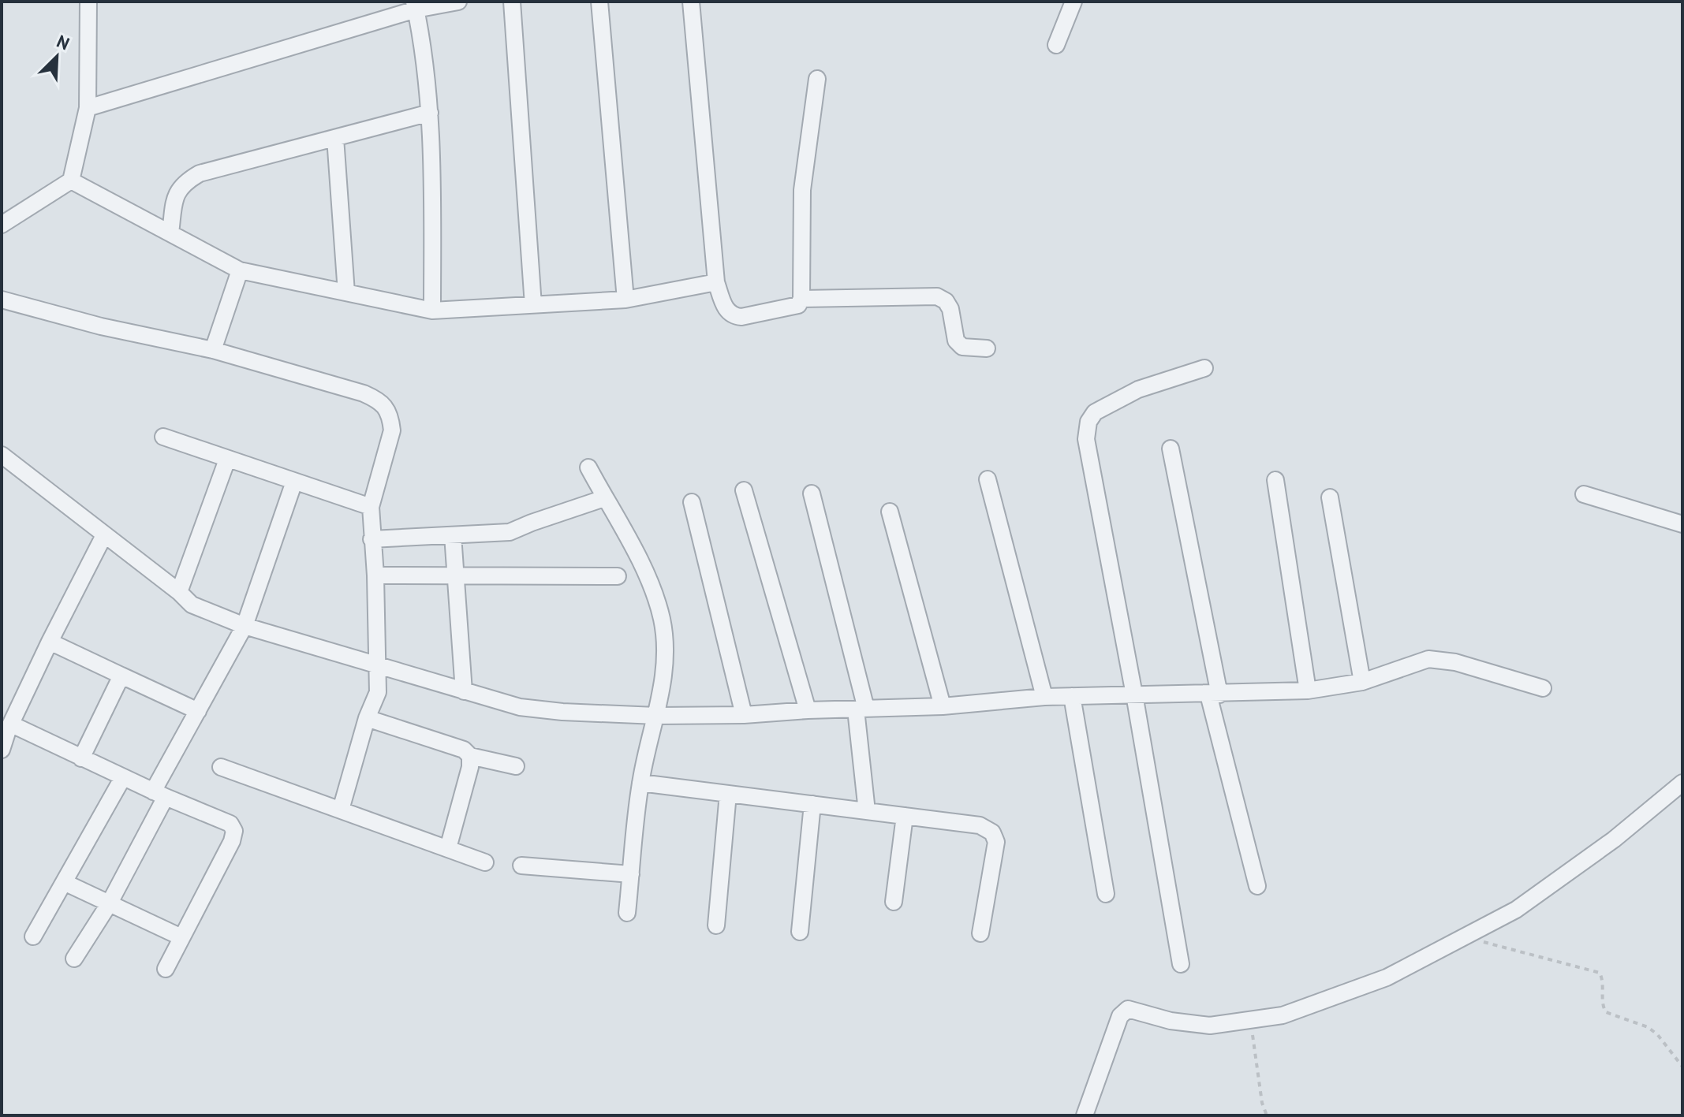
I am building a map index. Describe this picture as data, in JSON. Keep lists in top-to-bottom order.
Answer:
{
  "north": "top right"
}
